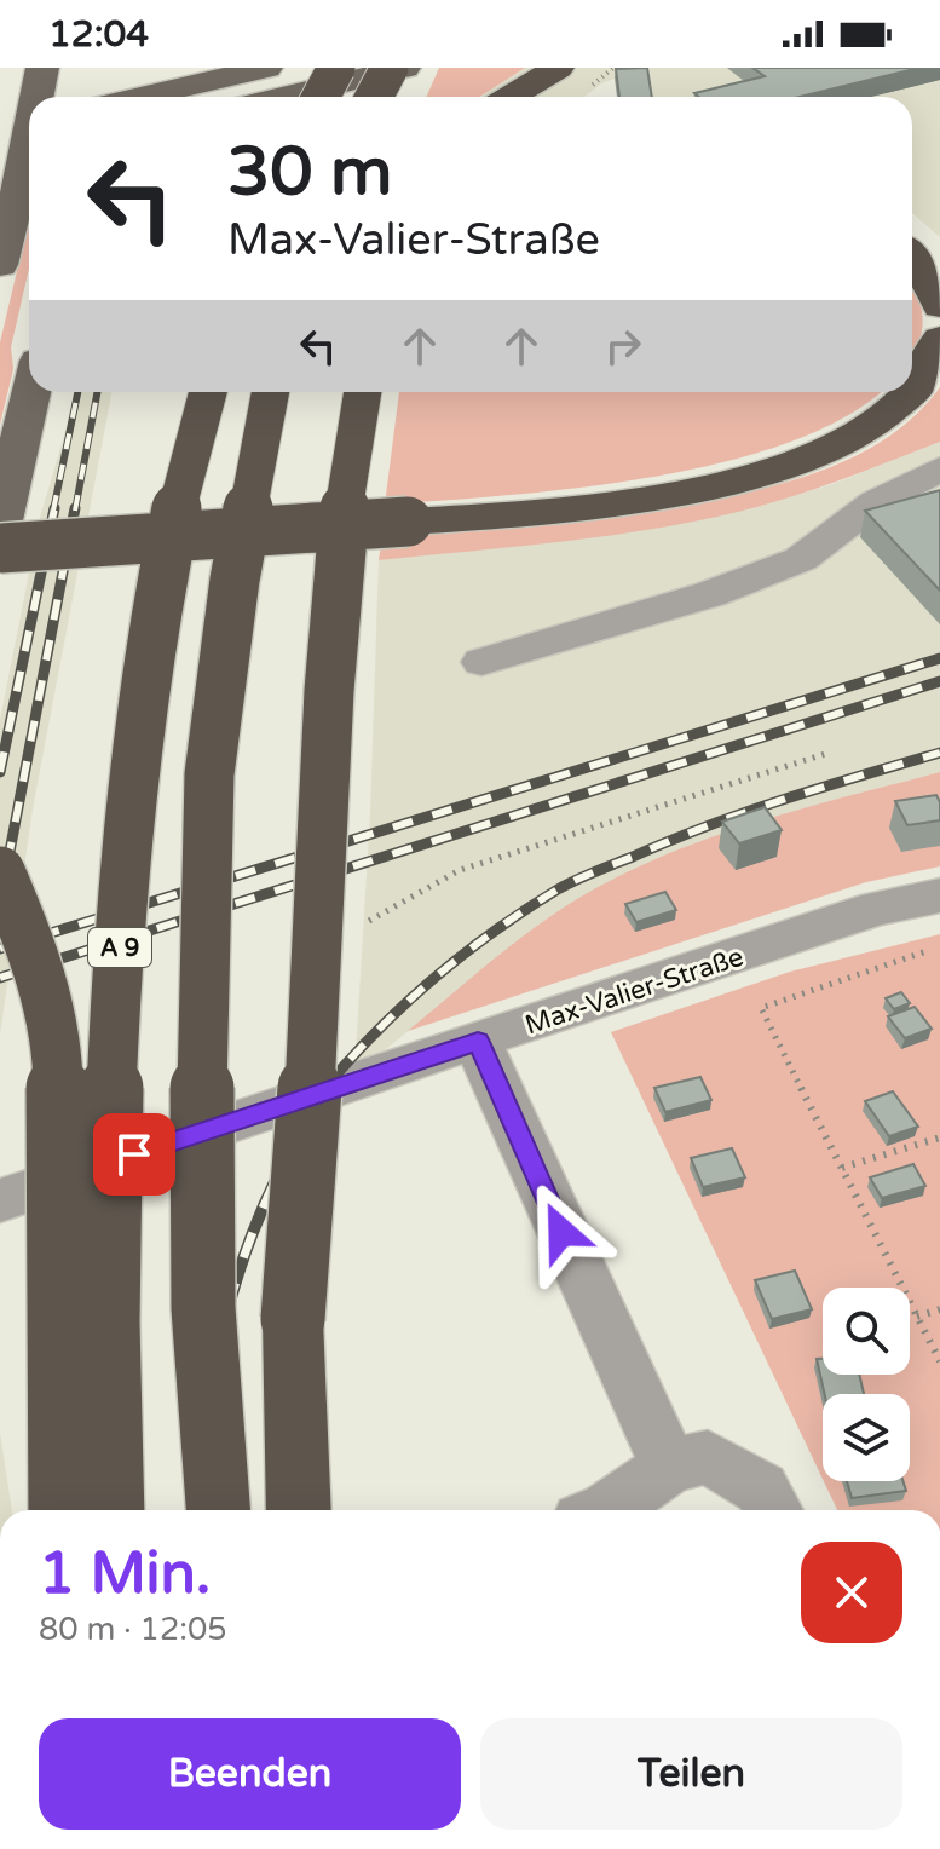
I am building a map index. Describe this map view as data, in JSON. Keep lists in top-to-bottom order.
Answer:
{
  "streets": {
    "highway": ["A 9"],
    "street": ["Max-Valier-Straße"]
  },
  "page": {
    "status": "12:04",
    "turn": ["30 m", "Max-Valier-Straße"],
    "heading": ["1 Min.", "80 m · 12:05"],
    "buttons": ["Beenden", "Teilen"]
  }
}
